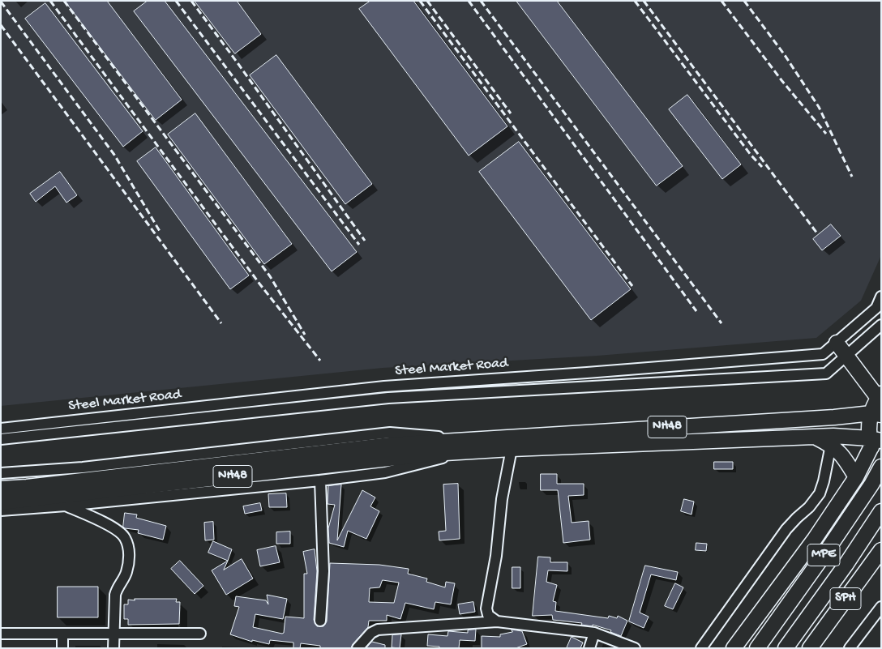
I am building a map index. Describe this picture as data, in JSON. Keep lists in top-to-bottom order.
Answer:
{
  "streets": {
    "highway": ["NH48", "MPE", "SPH"],
    "street": ["Steel Market Road"]
  }
}
